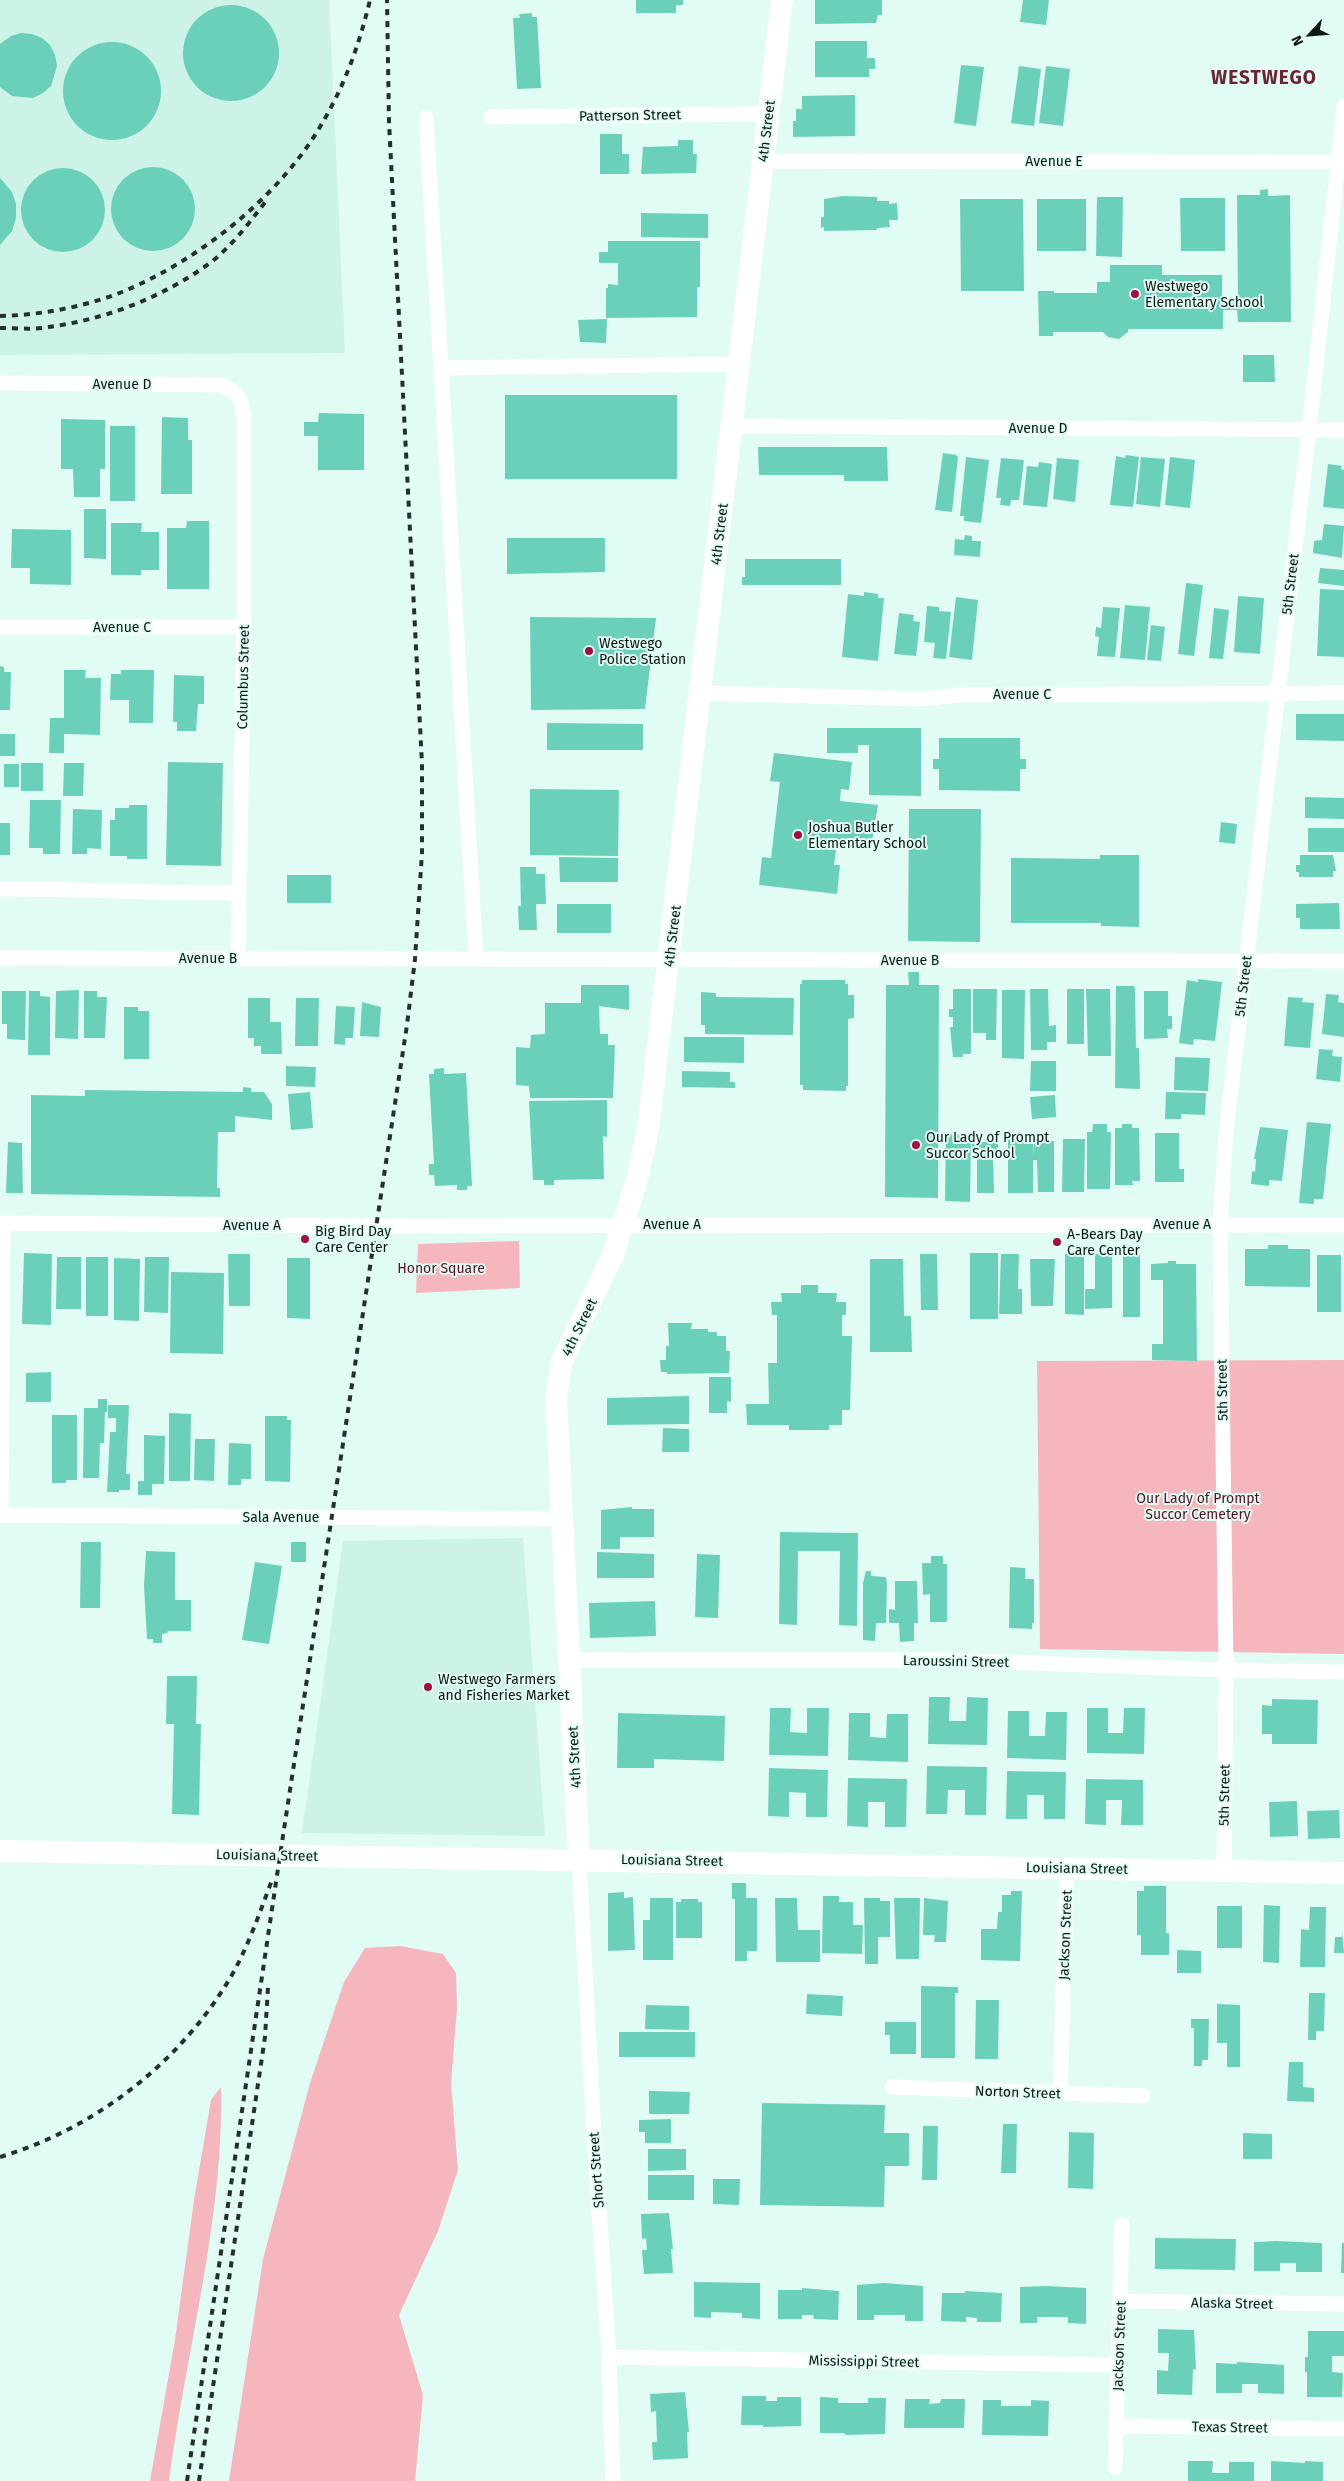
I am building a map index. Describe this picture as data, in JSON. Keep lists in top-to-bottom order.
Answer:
{
  "streets": {
    "main road": ["4th Street", "Louisiana Street"],
    "street": [
      "Patterson Street",
      "Avenue E",
      "Avenue D",
      "5th Street",
      "Avenue C",
      "Columbus Street",
      "Avenue B",
      "Avenue A",
      "Sala Avenue",
      "Laroussini Street",
      "Jackson Street",
      "Norton Street",
      "Short Street",
      "Alaska Street",
      "Mississippi Street",
      "Texas Street"
    ]
  },
  "crossings": [
    ["Patterson Street", "4th Street"],
    ["4th Street", "Avenue E"],
    ["4th Street", "Avenue D"],
    ["4th Street", "Avenue C"],
    ["4th Street", "Avenue B"],
    ["4th Street", "Avenue A"],
    ["4th Street", "Sala Avenue"],
    ["4th Street", "Laroussini Street"],
    ["4th Street", "Louisiana Street"],
    ["4th Street", "Short Street"],
    ["Avenue E", "5th Street"],
    ["Avenue D", "5th Street"],
    ["Avenue D", "Columbus Street"],
    ["5th Street", "Avenue C"],
    ["5th Street", "Avenue B"],
    ["5th Street", "Avenue A"],
    ["5th Street", "Laroussini Street"],
    ["5th Street", "Louisiana Street"],
    ["Avenue C", "Columbus Street"],
    ["Columbus Street", "Avenue B"],
    ["Louisiana Street", "Jackson Street"],
    ["Louisiana Street", "Short Street"],
    ["Jackson Street", "Norton Street"],
    ["Jackson Street", "Alaska Street"],
    ["Jackson Street", "Mississippi Street"],
    ["Jackson Street", "Texas Street"],
    ["Short Street", "Mississippi Street"]
  ],
  "districts": ["WESTWEGO"],
  "parks": ["Honor Square", "Our Lady of Prompt Succor Cemetery"],
  "places": [
    "Westwego Elementary School",
    "Westwego Police Station",
    "Joshua Butler Elementary School",
    "Our Lady of Prompt Succor School",
    "Big Bird Day Care Center",
    "A-Bears Day Care Center",
    "Westwego Farmers and Fisheries Market"
  ],
  "north": "bottom left"
}
